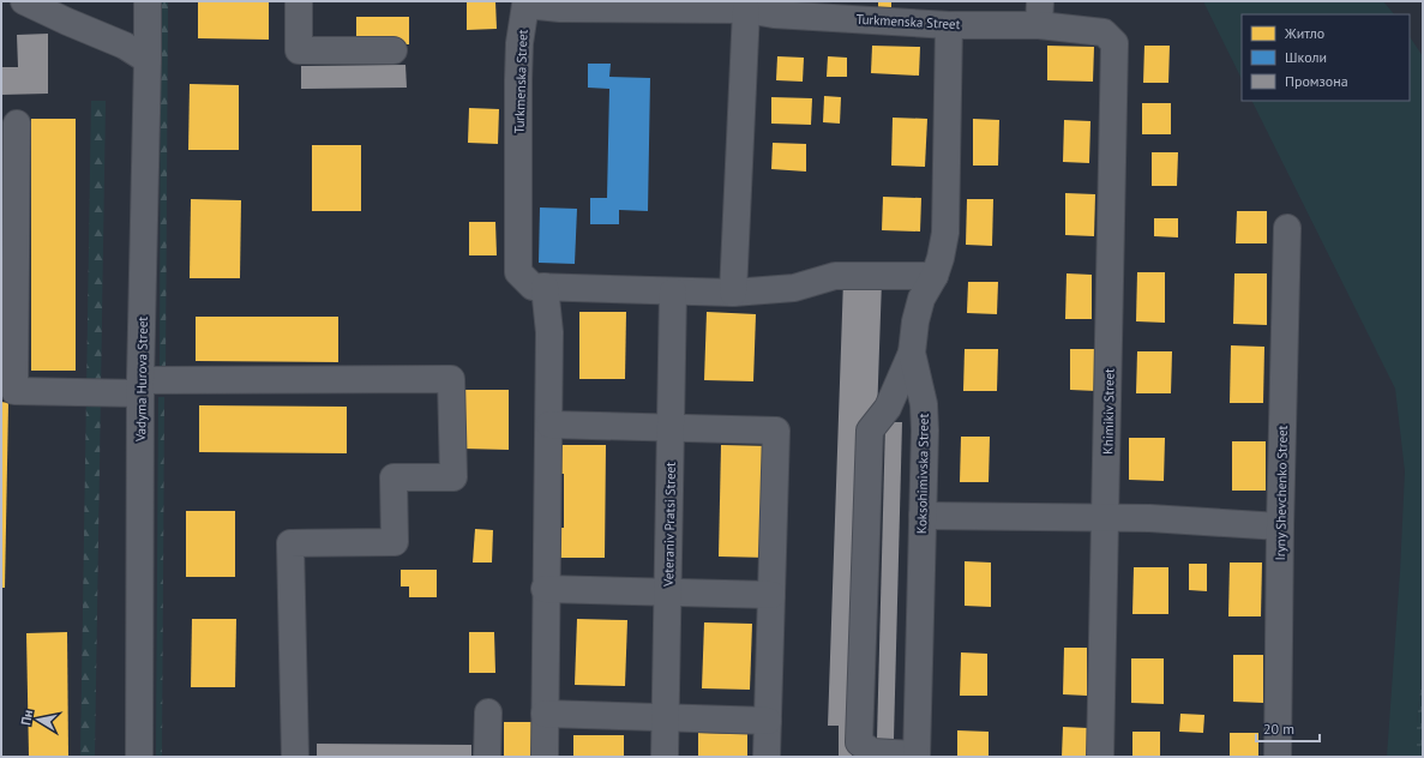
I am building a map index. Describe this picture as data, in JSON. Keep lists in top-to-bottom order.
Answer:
{
  "streets": {
    "street": [
      "Turkmenska Street",
      "Vadyma Hurova Street",
      "Khimikiv Street",
      "Koksohimivska Street",
      "Iryny Shevchenko Street",
      "Veteraniv Pratsi Street"
    ]
  },
  "crossings": [
    ["Turkmenska Street", "Khimikiv Street"],
    ["Turkmenska Street", "Koksohimivska Street"],
    ["Turkmenska Street", "Veteraniv Pratsi Street"]
  ],
  "legend": ["Житло", "Школи", "Промзона"],
  "scale_bar": "20 m",
  "north": "left"
}
